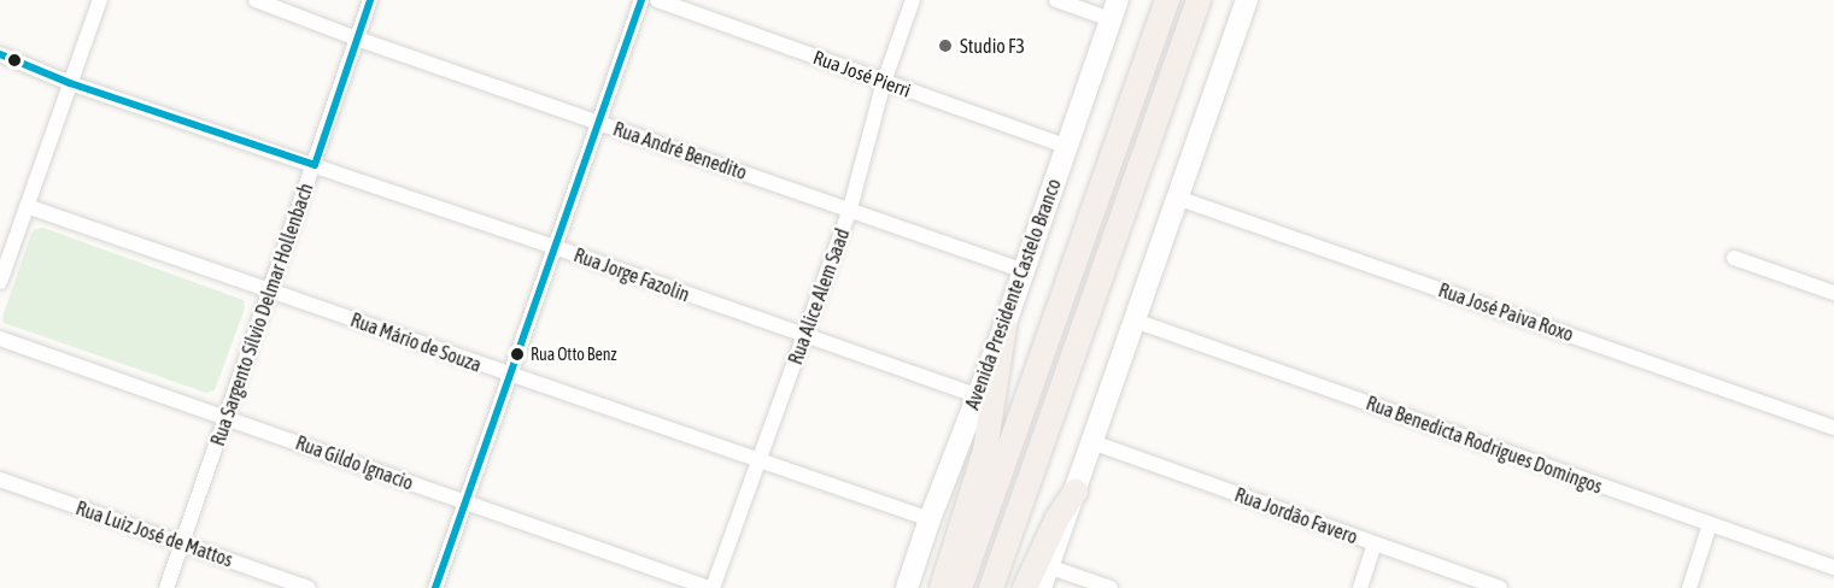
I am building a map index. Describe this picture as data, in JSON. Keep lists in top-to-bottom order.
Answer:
{
  "streets": {
    "main road": ["Avenida Presidente Castelo Branco"],
    "street": [
      "Rua José Pierri",
      "Rua André Benedito",
      "Rua Jorge Fazolin",
      "Rua Alice Alem Saad",
      "Rua José Paiva Roxo",
      "Rua Sargento Sílvio Delmar Hollenbach",
      "Rua Mário de Souza",
      "Rua Benedicta Rodrigues Domingos",
      "Rua Gildo Ignacio",
      "Rua Jordão Favero",
      "Rua Luiz José de Mattos"
    ]
  },
  "crossings": [
    ["Rua José Pierri", "Avenida Presidente Castelo Branco"],
    ["Rua José Pierri", "Rua Alice Alem Saad"],
    ["Rua André Benedito", "Avenida Presidente Castelo Branco"],
    ["Rua André Benedito", "Rua Alice Alem Saad"],
    ["Rua André Benedito", "Rua Sargento Sílvio Delmar Hollenbach"],
    ["Rua Jorge Fazolin", "Avenida Presidente Castelo Branco"],
    ["Rua Jorge Fazolin", "Rua Alice Alem Saad"],
    ["Rua Jorge Fazolin", "Rua Sargento Sílvio Delmar Hollenbach"],
    ["Avenida Presidente Castelo Branco", "Rua Mário de Souza"],
    ["Rua Alice Alem Saad", "Rua Mário de Souza"],
    ["Rua Alice Alem Saad", "Rua Gildo Ignacio"],
    ["Rua Sargento Sílvio Delmar Hollenbach", "Rua Mário de Souza"],
    ["Rua Sargento Sílvio Delmar Hollenbach", "Rua Gildo Ignacio"],
    ["Rua Sargento Sílvio Delmar Hollenbach", "Rua Luiz José de Mattos"]
  ],
  "places": ["Studio F3", "Rua Otto Benz"]
}
